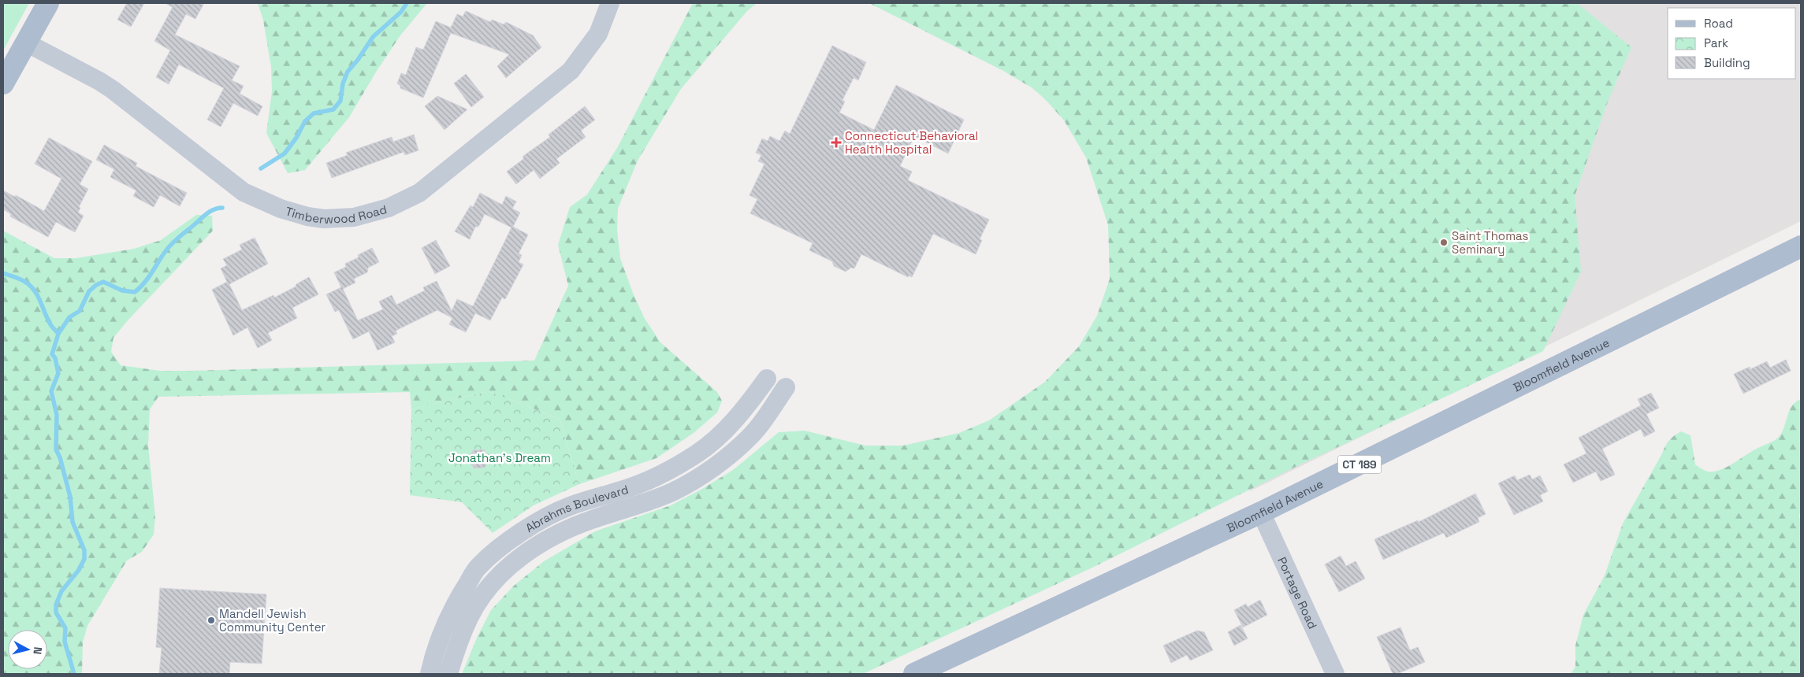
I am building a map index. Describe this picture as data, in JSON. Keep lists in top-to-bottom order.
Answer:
{
  "streets": {
    "main road": ["Bloomfield Avenue", "CT 189"],
    "street": ["Timberwood Road", "Abrahms Boulevard", "Portage Road"]
  },
  "crossings": [
    ["Bloomfield Avenue", "Portage Road"]
  ],
  "parks": ["Jonathan's Dream"],
  "places": {
    "health": ["Connecticut Behavioral Health Hospital"],
    "other": ["Saint Thomas Seminary", "Mandell Jewish Community Center"]
  },
  "legend": ["Road", "Park", "Building"],
  "north": "right"
}
